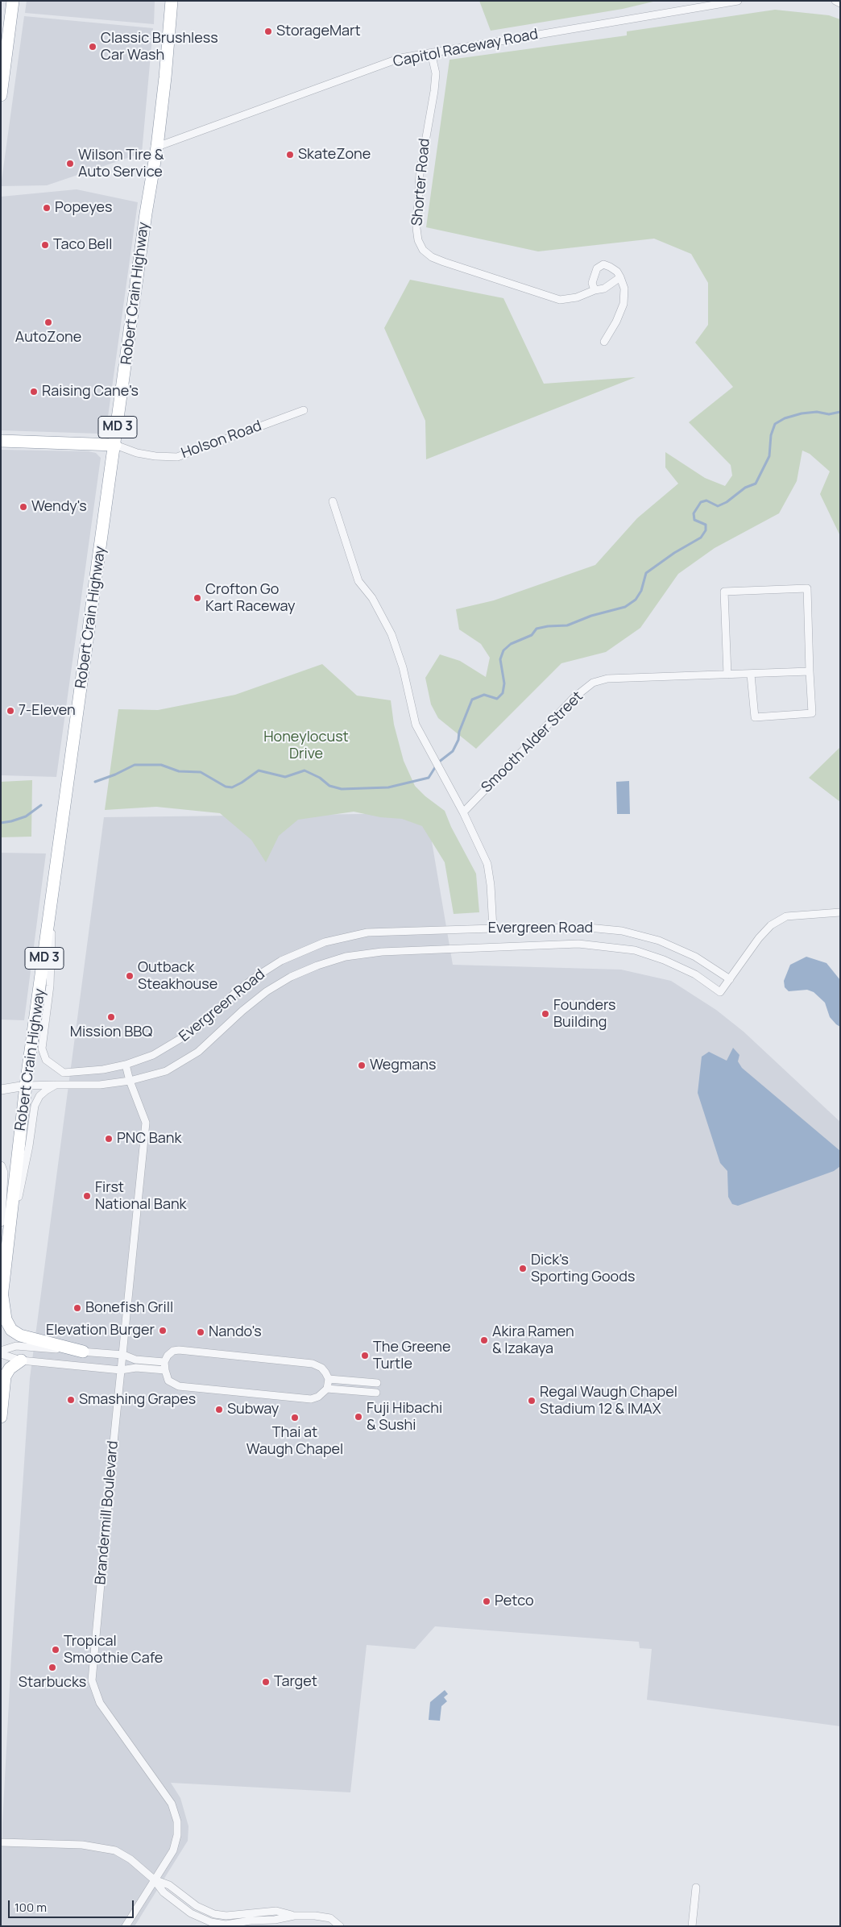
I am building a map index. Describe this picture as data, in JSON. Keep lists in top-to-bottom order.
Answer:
{
  "streets": {
    "highway": ["Robert Crain Highway", "MD 3"],
    "street": [
      "Capitol Raceway Road",
      "Shorter Road",
      "Holson Road",
      "Smooth Alder Street",
      "Evergreen Road",
      "Brandermill Boulevard"
    ]
  },
  "crossings": [
    ["Capitol Raceway Road", "Shorter Road"],
    ["Capitol Raceway Road", "Robert Crain Highway"],
    ["Robert Crain Highway", "Holson Road"],
    ["Robert Crain Highway", "Evergreen Road"],
    ["Evergreen Road", "Brandermill Boulevard"]
  ],
  "parks": ["Honeylocust Drive"],
  "places": [
    "StorageMart",
    "Classic Brushless Car Wash",
    "SkateZone",
    "Wilson Tire & Auto Service",
    "Popeyes",
    "Taco Bell",
    "AutoZone",
    "Raising Cane's",
    "Wendy's",
    "Crofton Go Kart Raceway",
    "7-Eleven",
    "Outback Steakhouse",
    "Founders Building",
    "Mission BBQ",
    "Wegmans",
    "PNC Bank",
    "First National Bank",
    "Dick's Sporting Goods",
    "Bonefish Grill",
    "Elevation Burger",
    "Nando's",
    "Akira Ramen & Izakaya",
    "The Greene Turtle",
    "Smashing Grapes",
    "Regal Waugh Chapel Stadium 12 & IMAX",
    "Subway",
    "Fuji Hibachi & Sushi",
    "Thai at Waugh Chapel",
    "Petco",
    "Tropical Smoothie Cafe",
    "Starbucks",
    "Target"
  ],
  "scale_bar": "100 m"
}
